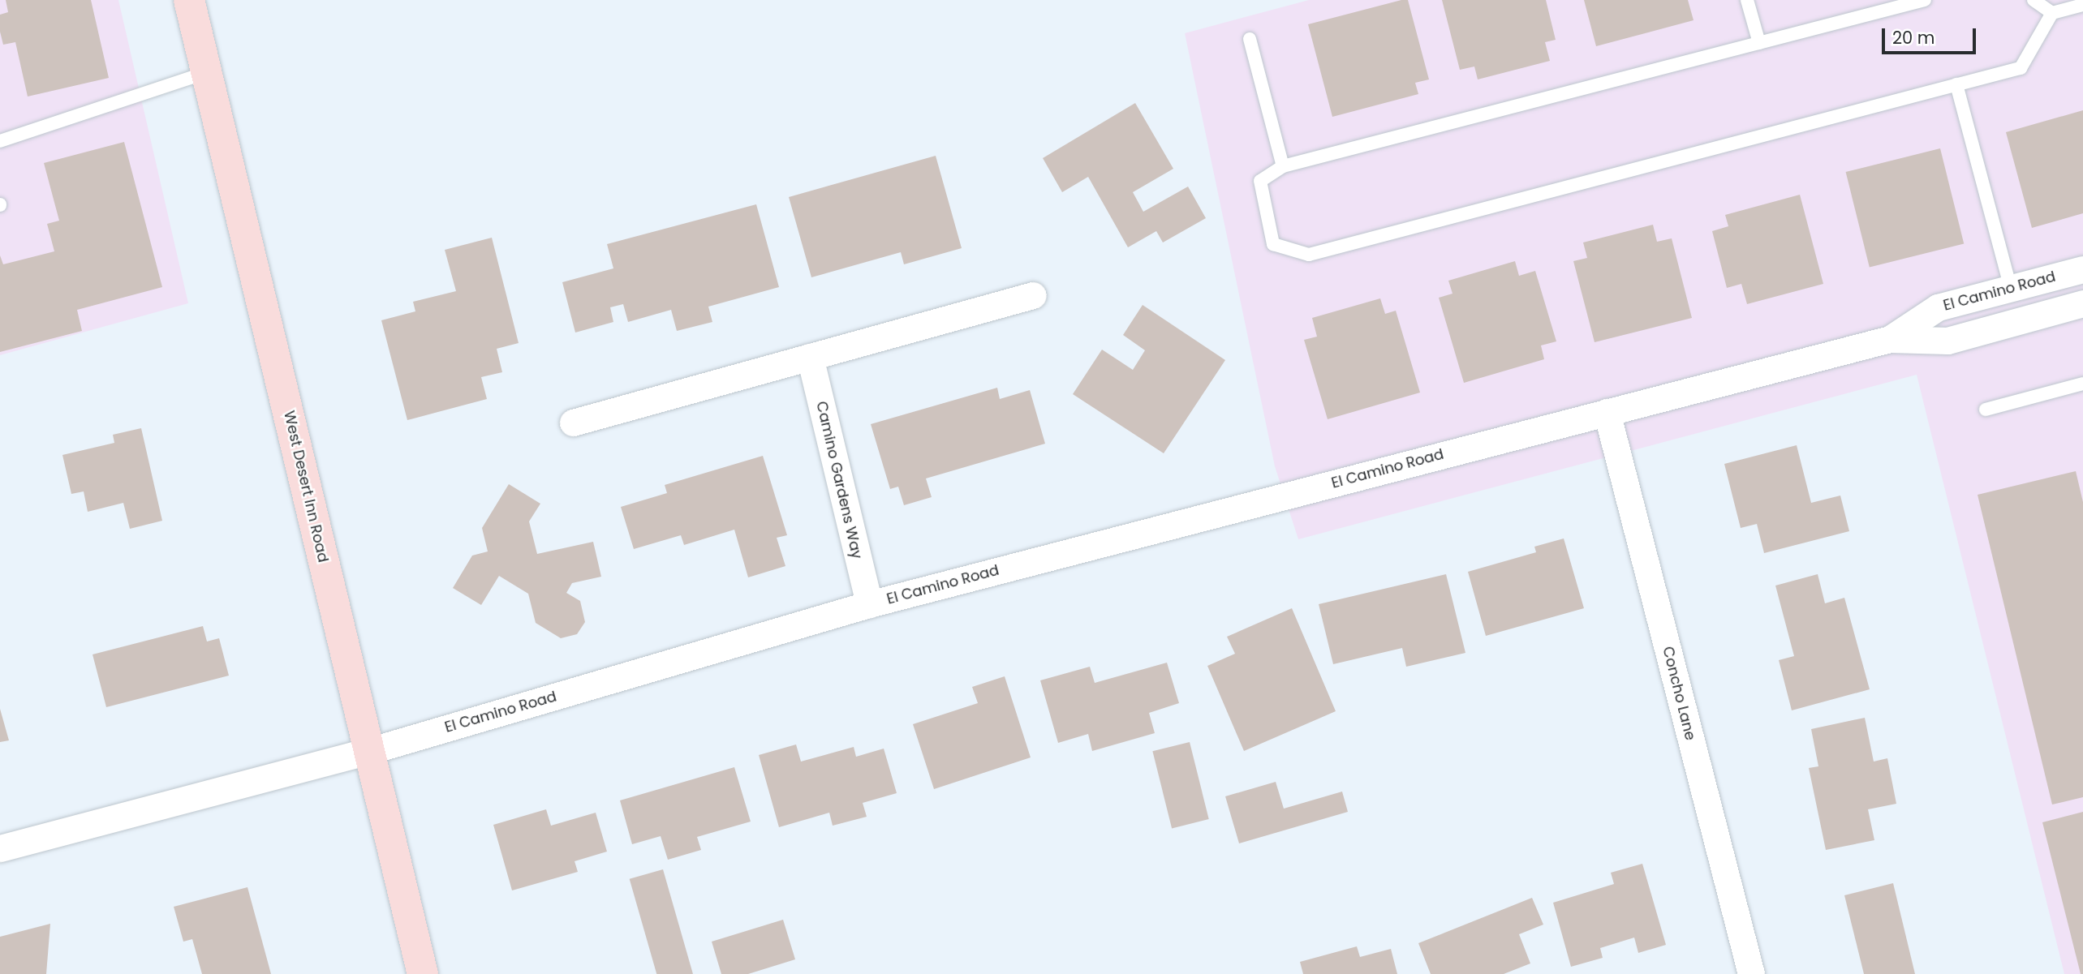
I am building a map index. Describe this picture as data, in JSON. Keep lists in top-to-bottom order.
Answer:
{
  "streets": {
    "main road": ["West Desert Inn Road"],
    "street": ["El Camino Road", "Camino Gardens Way", "Concho Lane"]
  },
  "crossings": [
    ["El Camino Road", "Camino Gardens Way"],
    ["El Camino Road", "West Desert Inn Road"],
    ["El Camino Road", "Concho Lane"]
  ],
  "scale_bar": "20 m"
}
